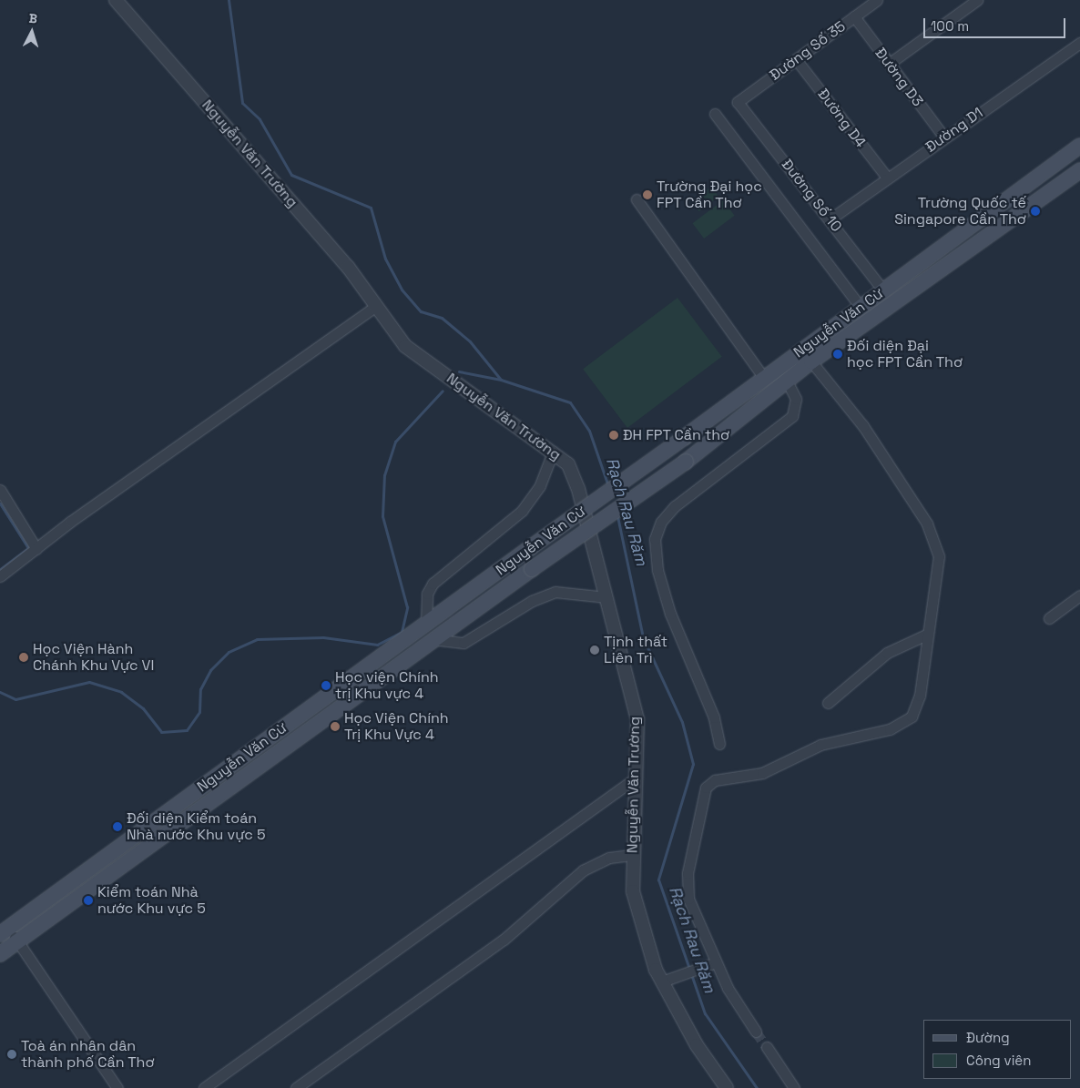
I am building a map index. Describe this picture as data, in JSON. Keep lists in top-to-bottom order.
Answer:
{
  "streets": {
    "main road": ["Nguyễn Văn Cừ"],
    "street": [
      "Đường Số 35",
      "Đường D3",
      "Đường D4",
      "Đường D1",
      "Nguyễn Văn Trường",
      "Đường Số 10"
    ]
  },
  "crossings": [
    ["Đường Số 35", "Đường D3"],
    ["Đường Số 35", "Đường D4"],
    ["Đường Số 35", "Đường Số 10"],
    ["Đường D3", "Đường D1"],
    ["Đường D4", "Đường D1"],
    ["Đường D1", "Đường Số 10"],
    ["Đường Số 10", "Nguyễn Văn Cừ"]
  ],
  "water": ["Rạch Rau Răm"],
  "places": [
    "Trường Đại học FPT Cần Thơ",
    "Trường Quốc tế Singapore Cần Thơ",
    "Đối diện Đại học FPT Cần Thơ",
    "ĐH FPT Cần thơ",
    "Tịnh thất Liên Trì",
    "Học Viện Hành Chánh Khu Vực VI",
    "Học viện Chính trị Khu vực 4",
    "Học Viện Chính Trị Khu Vực 4",
    "Đối diện Kiểm toán Nhà nước Khu vực 5",
    "Kiểm toán Nhà nước Khu vực 5",
    "Toà án nhân dân thành phố Cần Thơ"
  ],
  "legend": ["Đường", "Công viên"],
  "scale_bar": "100 m",
  "north": "top"
}
